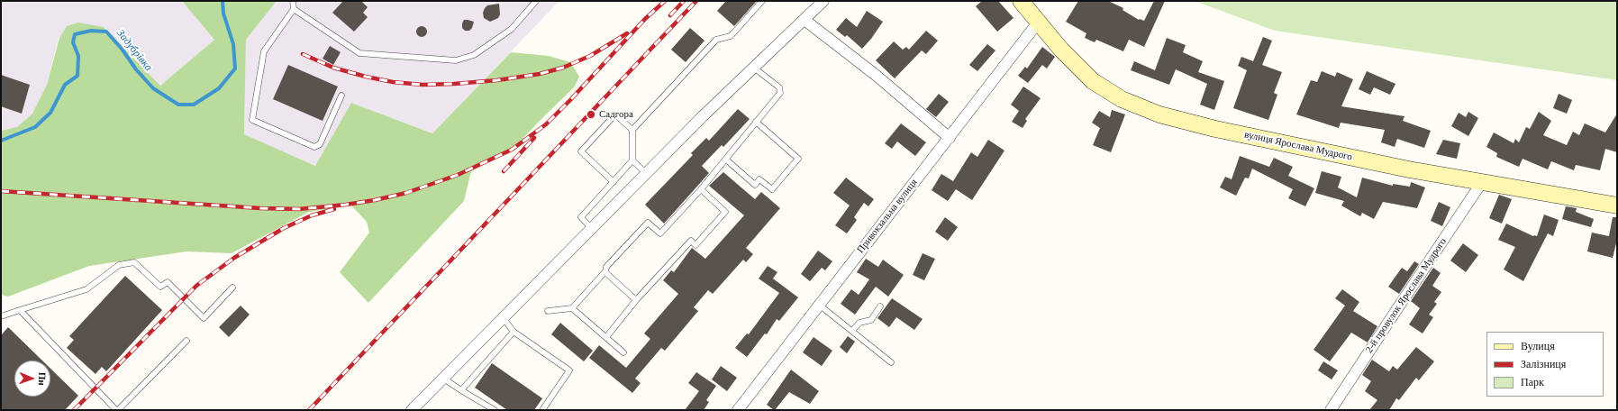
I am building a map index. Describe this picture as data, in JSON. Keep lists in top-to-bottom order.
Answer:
{
  "streets": {
    "main road": ["вулиця Ярослава Мудрого"],
    "street": ["Привокзальна вулиця", "2-й провулок Ярослава Мудрого"]
  },
  "crossings": [
    ["вулиця Ярослава Мудрого", "Привокзальна вулиця"],
    ["вулиця Ярослава Мудрого", "2-й провулок Ярослава Мудрого"]
  ],
  "water": ["Задубрівка"],
  "places": ["Садгора"],
  "legend": ["Вулиця", "Залізниця", "Парк"],
  "north": "right"
}
